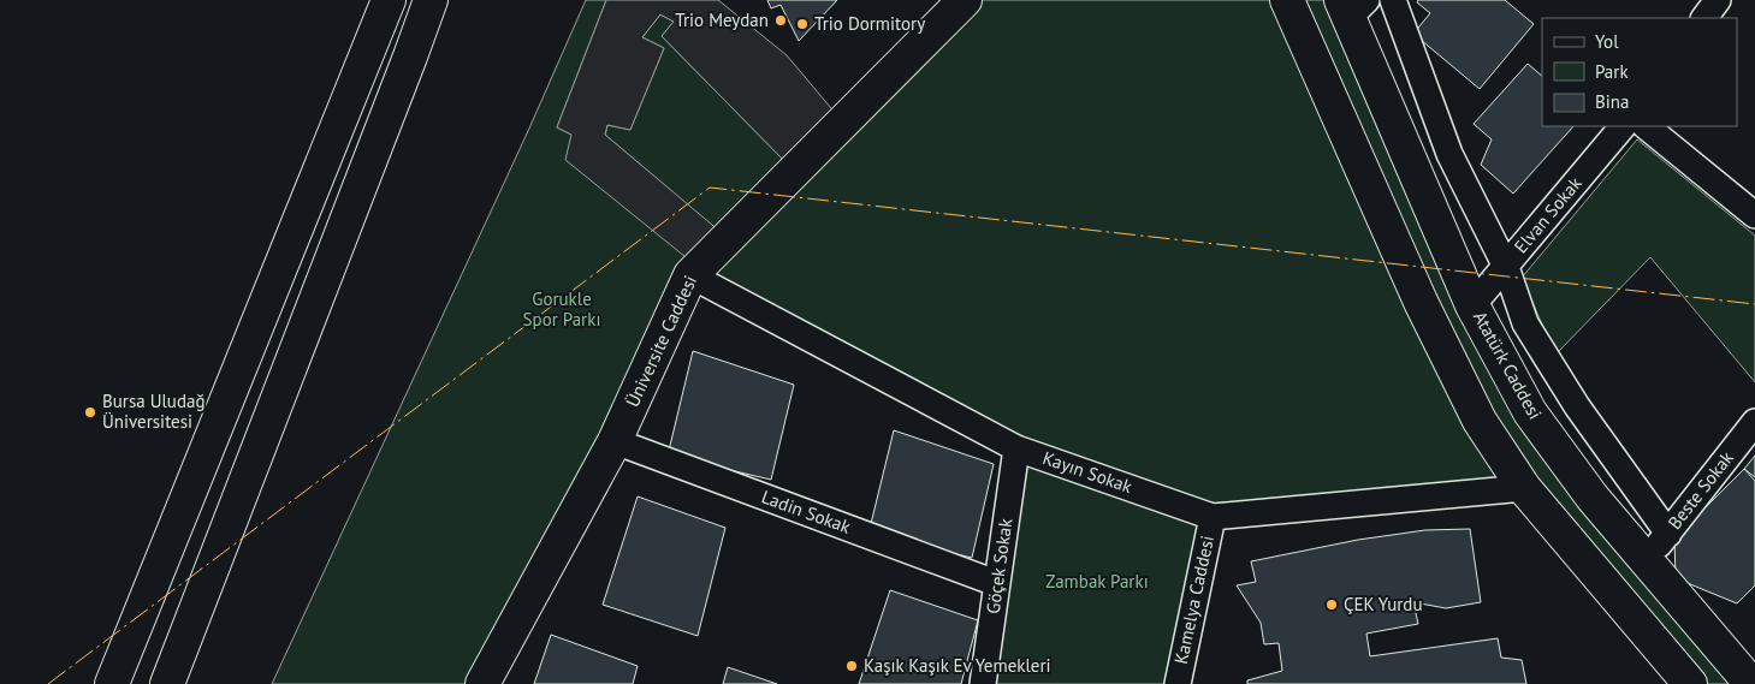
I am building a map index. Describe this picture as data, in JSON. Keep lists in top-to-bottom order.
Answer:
{
  "streets": {
    "main road": ["Üniversite Caddesi", "Atatürk Caddesi"],
    "street": [
      "Elvan Sokak",
      "Kayın Sokak",
      "Beste Sokak",
      "Ladin Sokak",
      "Göçek Sokak",
      "Kamelya Caddesi"
    ]
  },
  "crossings": [
    ["Elvan Sokak", "Atatürk Caddesi"],
    ["Üniversite Caddesi", "Kayın Sokak"],
    ["Üniversite Caddesi", "Ladin Sokak"],
    ["Atatürk Caddesi", "Beste Sokak"],
    ["Kayın Sokak", "Göçek Sokak"],
    ["Kayın Sokak", "Kamelya Caddesi"],
    ["Ladin Sokak", "Göçek Sokak"]
  ],
  "parks": ["Gorukle Spor Parkı", "Zambak Parkı"],
  "places": [
    "Trio Meydan",
    "Trio Dormitory",
    "Bursa Uludağ Üniversitesi",
    "ÇEK Yurdu",
    "Kaşık Kaşık Ev Yemekleri"
  ],
  "legend": ["Yol", "Park", "Bina"]
}
